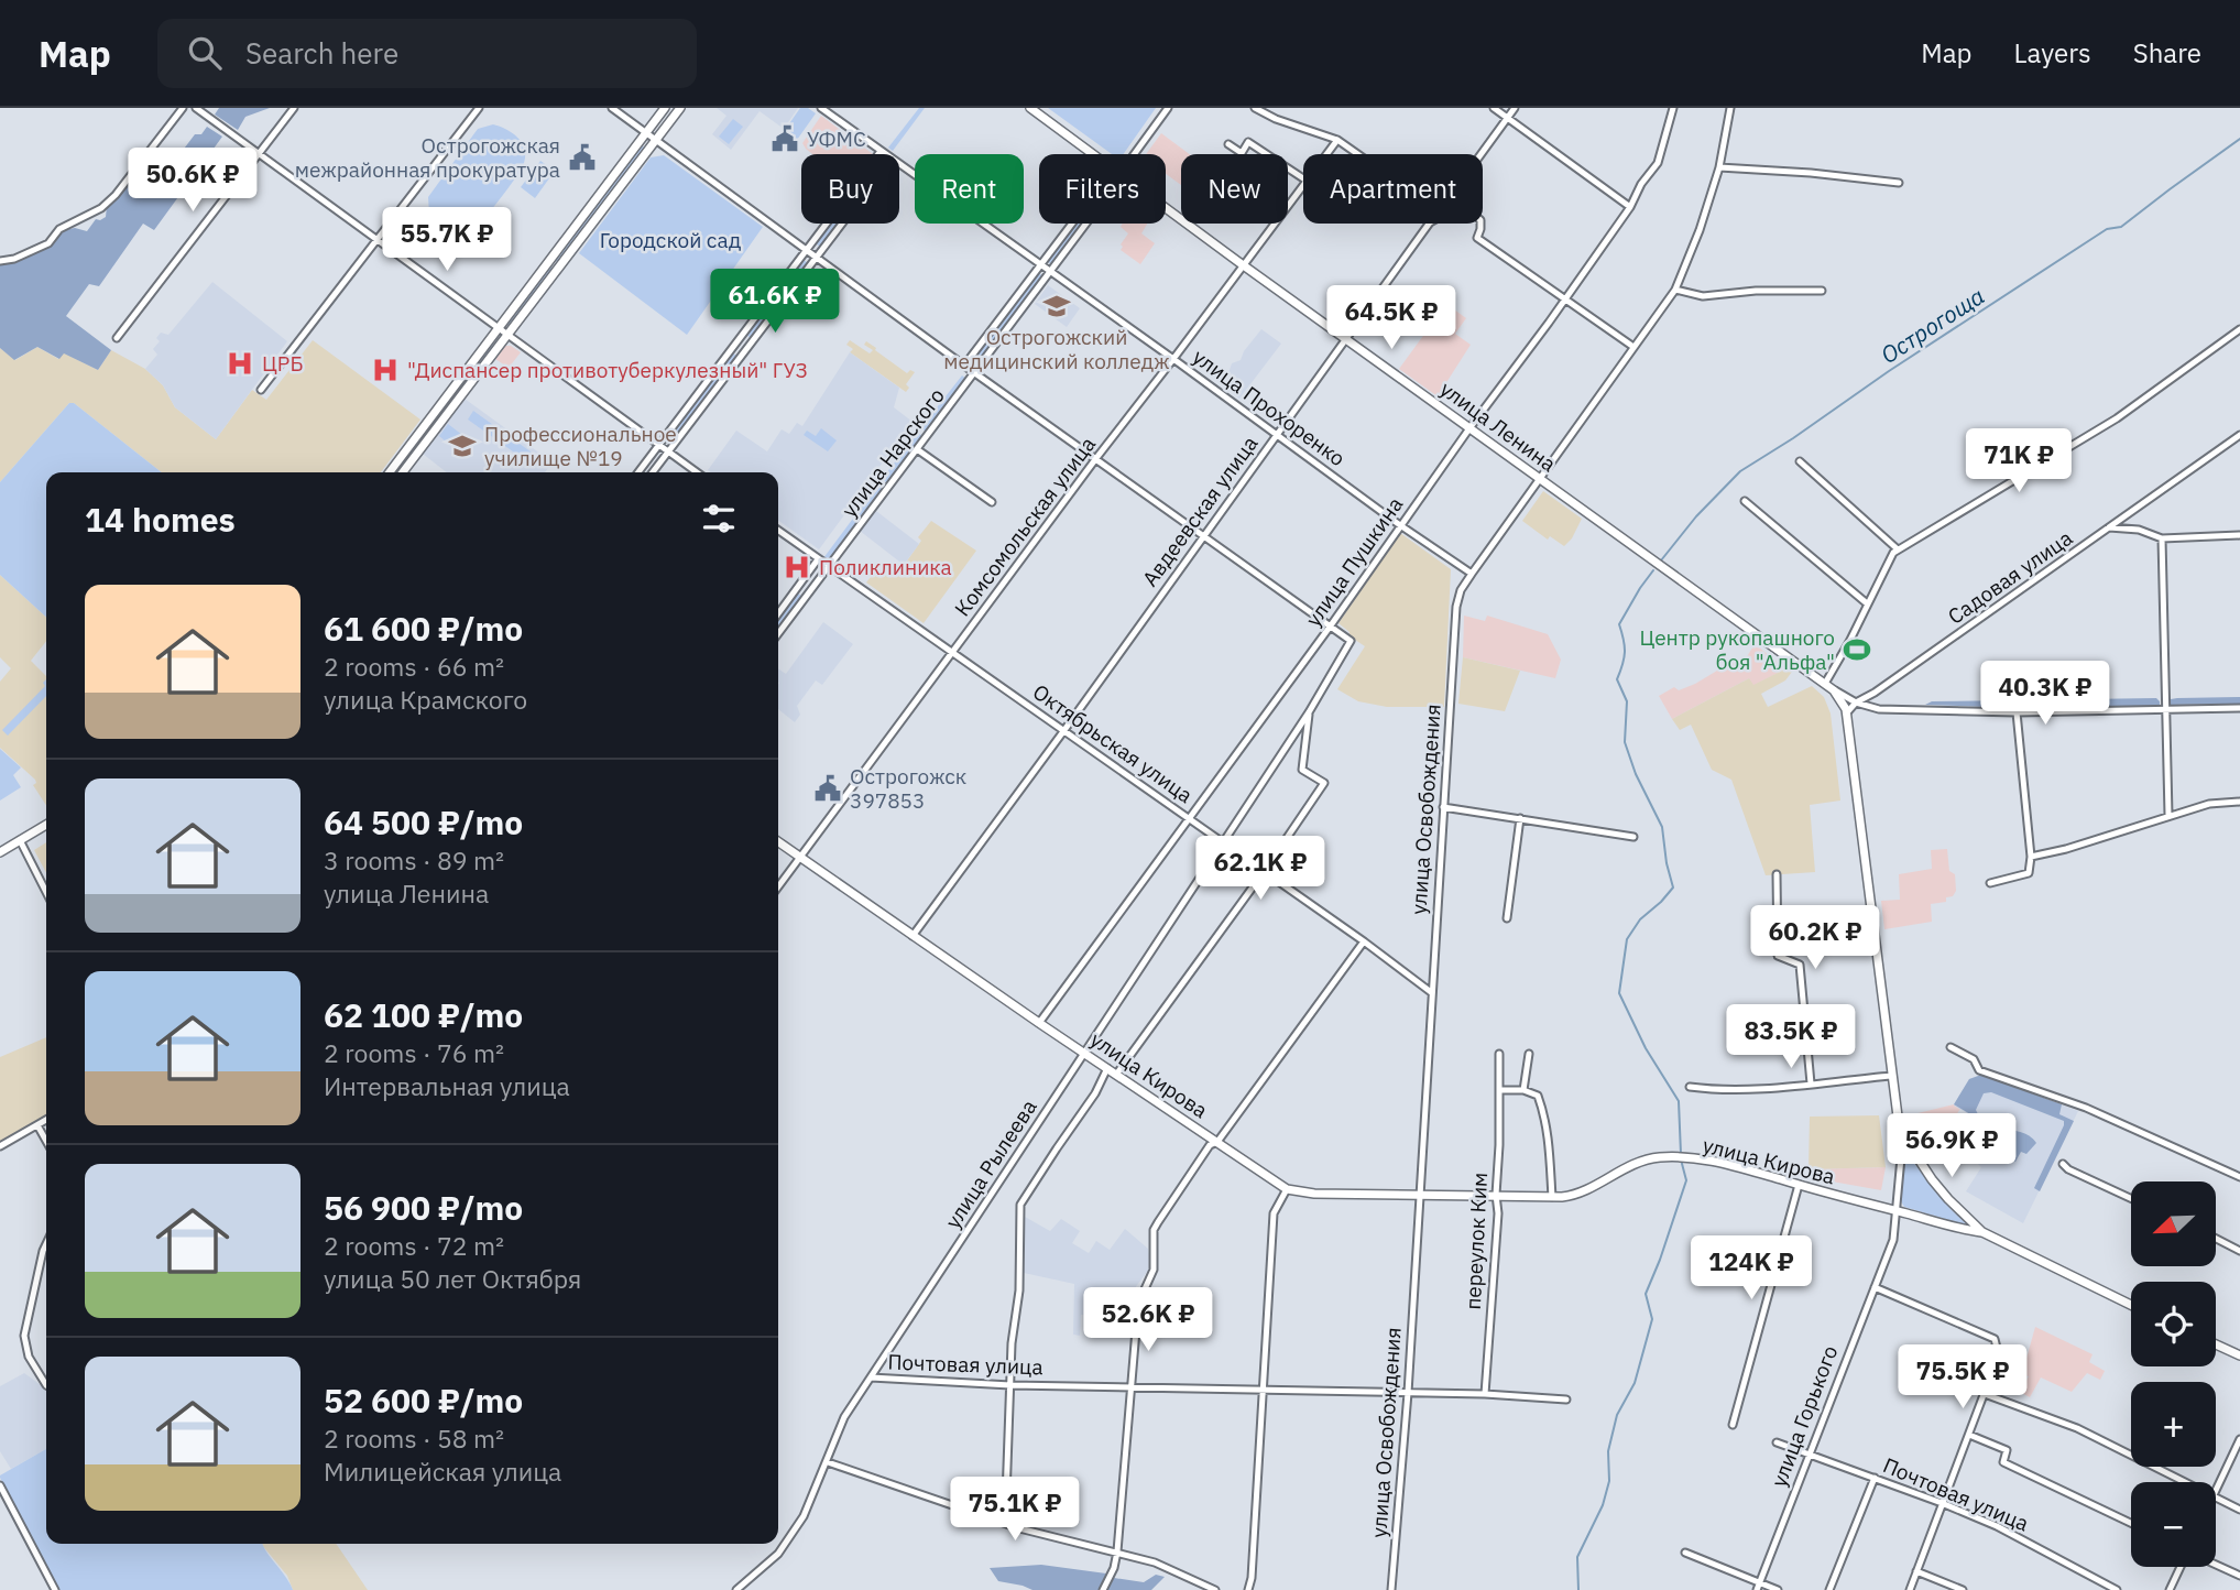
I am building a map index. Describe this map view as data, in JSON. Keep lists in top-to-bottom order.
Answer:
{
  "streets": {
    "main road": ["улица Ленина", "улица Кирова"],
    "street": [
      "улица Прохоренко",
      "улица Нарского",
      "Авдеевская улица",
      "Комсомольская улица",
      "улица Пушкина",
      "Садовая улица",
      "Октябрьская улица",
      "улица Освобождения",
      "улица Рылеева",
      "переулок Ким",
      "Почтовая улица",
      "улица Горького"
    ]
  },
  "crossings": [
    ["улица Прохоренко", "улица Нарского"],
    ["улица Прохоренко", "Авдеевская улица"],
    ["улица Прохоренко", "Комсомольская улица"],
    ["улица Прохоренко", "улица Пушкина"],
    ["улица Прохоренко", "улица Освобождения"],
    ["улица Ленина", "Авдеевская улица"],
    ["улица Ленина", "Комсомольская улица"],
    ["улица Ленина", "улица Пушкина"],
    ["улица Ленина", "улица Освобождения"],
    ["улица Нарского", "Октябрьская улица"],
    ["Авдеевская улица", "Октябрьская улица"],
    ["Авдеевская улица", "улица Кирова"],
    ["Комсомольская улица", "Октябрьская улица"],
    ["Комсомольская улица", "улица Кирова"],
    ["улица Пушкина", "Октябрьская улица"],
    ["улица Пушкина", "улица Кирова"],
    ["улица Пушкина", "улица Рылеева"],
    ["Октябрьская улица", "улица Освобождения"],
    ["Октябрьская улица", "улица Рылеева"],
    ["улица Освобождения", "улица Кирова"],
    ["улица Освобождения", "Почтовая улица"],
    ["улица Кирова", "улица Рылеева"],
    ["улица Кирова", "переулок Ким"],
    ["улица Кирова", "улица Горького"],
    ["улица Рылеева", "Почтовая улица"],
    ["переулок Ким", "Почтовая улица"],
    ["Почтовая улица", "улица Горького"]
  ],
  "water": ["Острогоща"],
  "parks": ["Городской сад"],
  "places": {
    "public building": ["УФМС", "Острогожская межрайонная прокуратура", "Острогожск 397853"],
    "school or university": ["Острогожский медицинский колледж", "Профессиональное училище №19"],
    "hospital": ["ЦРБ", "\"Диспансер противотуберкулезный\" ГУЗ", "Поликлиника"],
    "sports": ["Центр рукопашного боя \"Альфа\""]
  },
  "north": "bottom left",
  "page": {
    "header": "Map",
    "search": "Search here",
    "nav": ["Map", "Layers", "Share"],
    "price": [
      "50.6K ₽",
      "55.7K ₽",
      "61.6K ₽",
      "64.5K ₽",
      "71K ₽",
      "40.3K ₽",
      "62.1K ₽",
      "60.2K ₽",
      "83.5K ₽",
      "56.9K ₽",
      "124K ₽",
      "52.6K ₽",
      "75.5K ₽",
      "75.1K ₽"
    ],
    "chip": [
      "Buy",
      "Rent",
      "Filters",
      "New",
      "Apartment"
    ],
    "heading": "14 homes",
    "list": [
      {
        "name": "61 600 ₽/mo",
        "note": "2 rooms · 66 m² · улица Крамского"
      },
      {
        "name": "64 500 ₽/mo",
        "note": "3 rooms · 89 m² · улица Ленина"
      },
      {
        "name": "62 100 ₽/mo",
        "note": "2 rooms · 76 m² · Интервальная улица"
      },
      {
        "name": "56 900 ₽/mo",
        "note": "2 rooms · 72 m² · улица 50 лет Октября"
      },
      {
        "name": "52 600 ₽/mo",
        "note": "2 rooms · 58 m² · Милицейская улица"
      }
    ],
    "map_buttons": ["+", "−"]
  }
}
